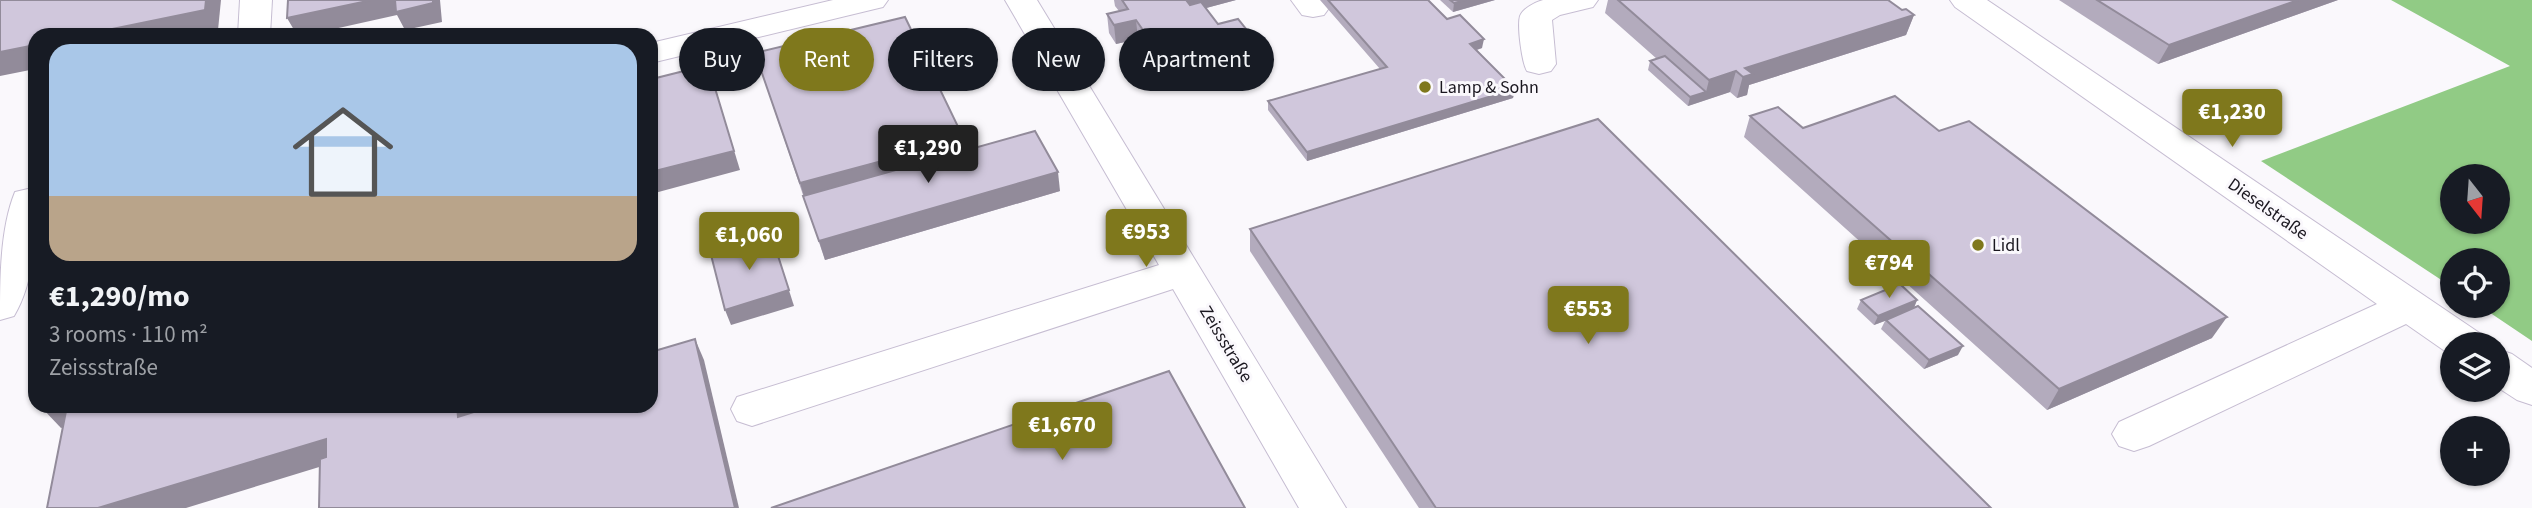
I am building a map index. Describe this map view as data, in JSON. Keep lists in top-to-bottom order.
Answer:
{
  "streets": {
    "street": ["Dieselstraße", "Zeissstraße"]
  },
  "places": ["Lamp & Sohn", "Lidl"],
  "north": "bottom",
  "page": {
    "chip": [
      "Buy",
      "Rent",
      "Filters",
      "New",
      "Apartment"
    ],
    "list": [
      {
        "name": "€1,290/mo",
        "note": "3 rooms · 110 m² · Zeissstraße"
      }
    ],
    "price": [
      "€1,230",
      "€1,290",
      "€953",
      "€1,060",
      "€794",
      "€553",
      "€1,670"
    ],
    "map_buttons": "+"
  }
}
